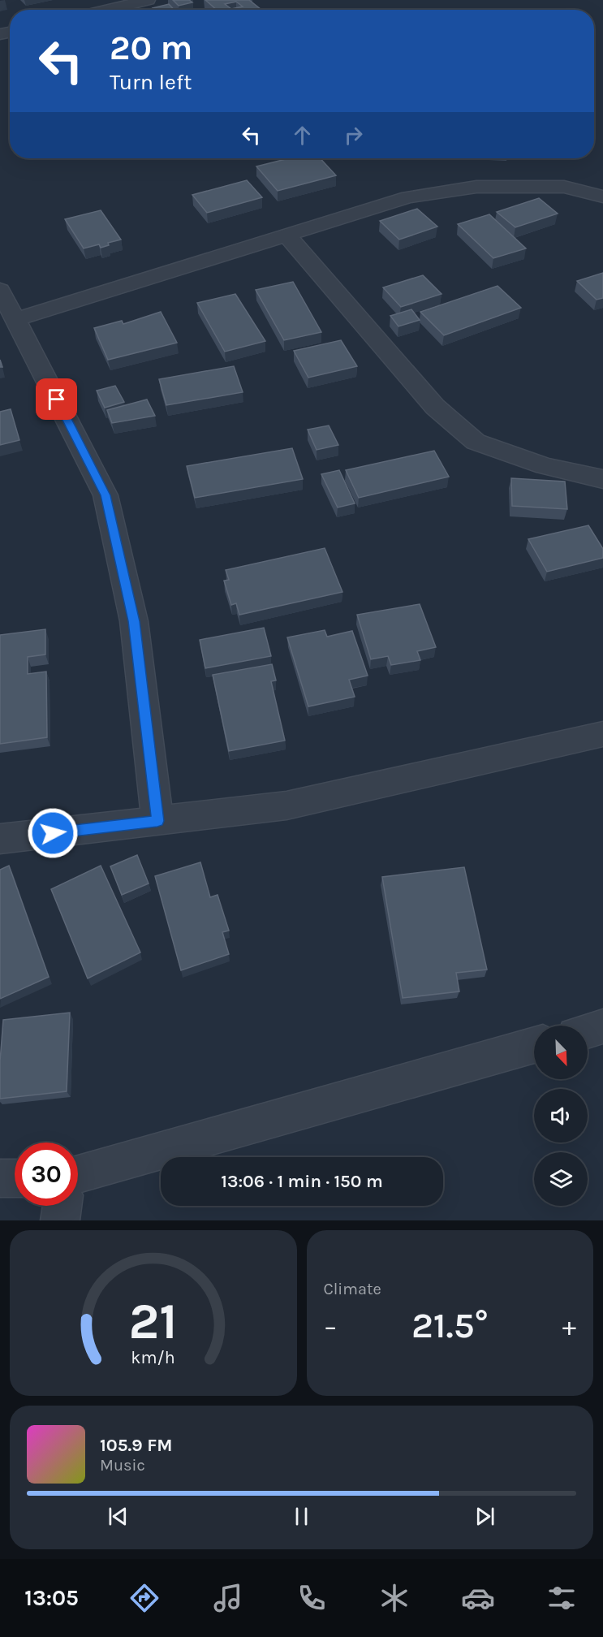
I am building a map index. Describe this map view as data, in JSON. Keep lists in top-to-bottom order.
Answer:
{
  "north": "bottom right",
  "page": {
    "turn": ["20 m", "Turn left"],
    "limit": "30",
    "trip": "13:06 · 1 min · 150 m",
    "tile": "Climate",
    "heat": ["−", "21.5°", "+"],
    "song": ["105.9 FM", "Music"],
    "tabs": "13:05",
    "gauge": ["21", "km/h"]
  }
}
